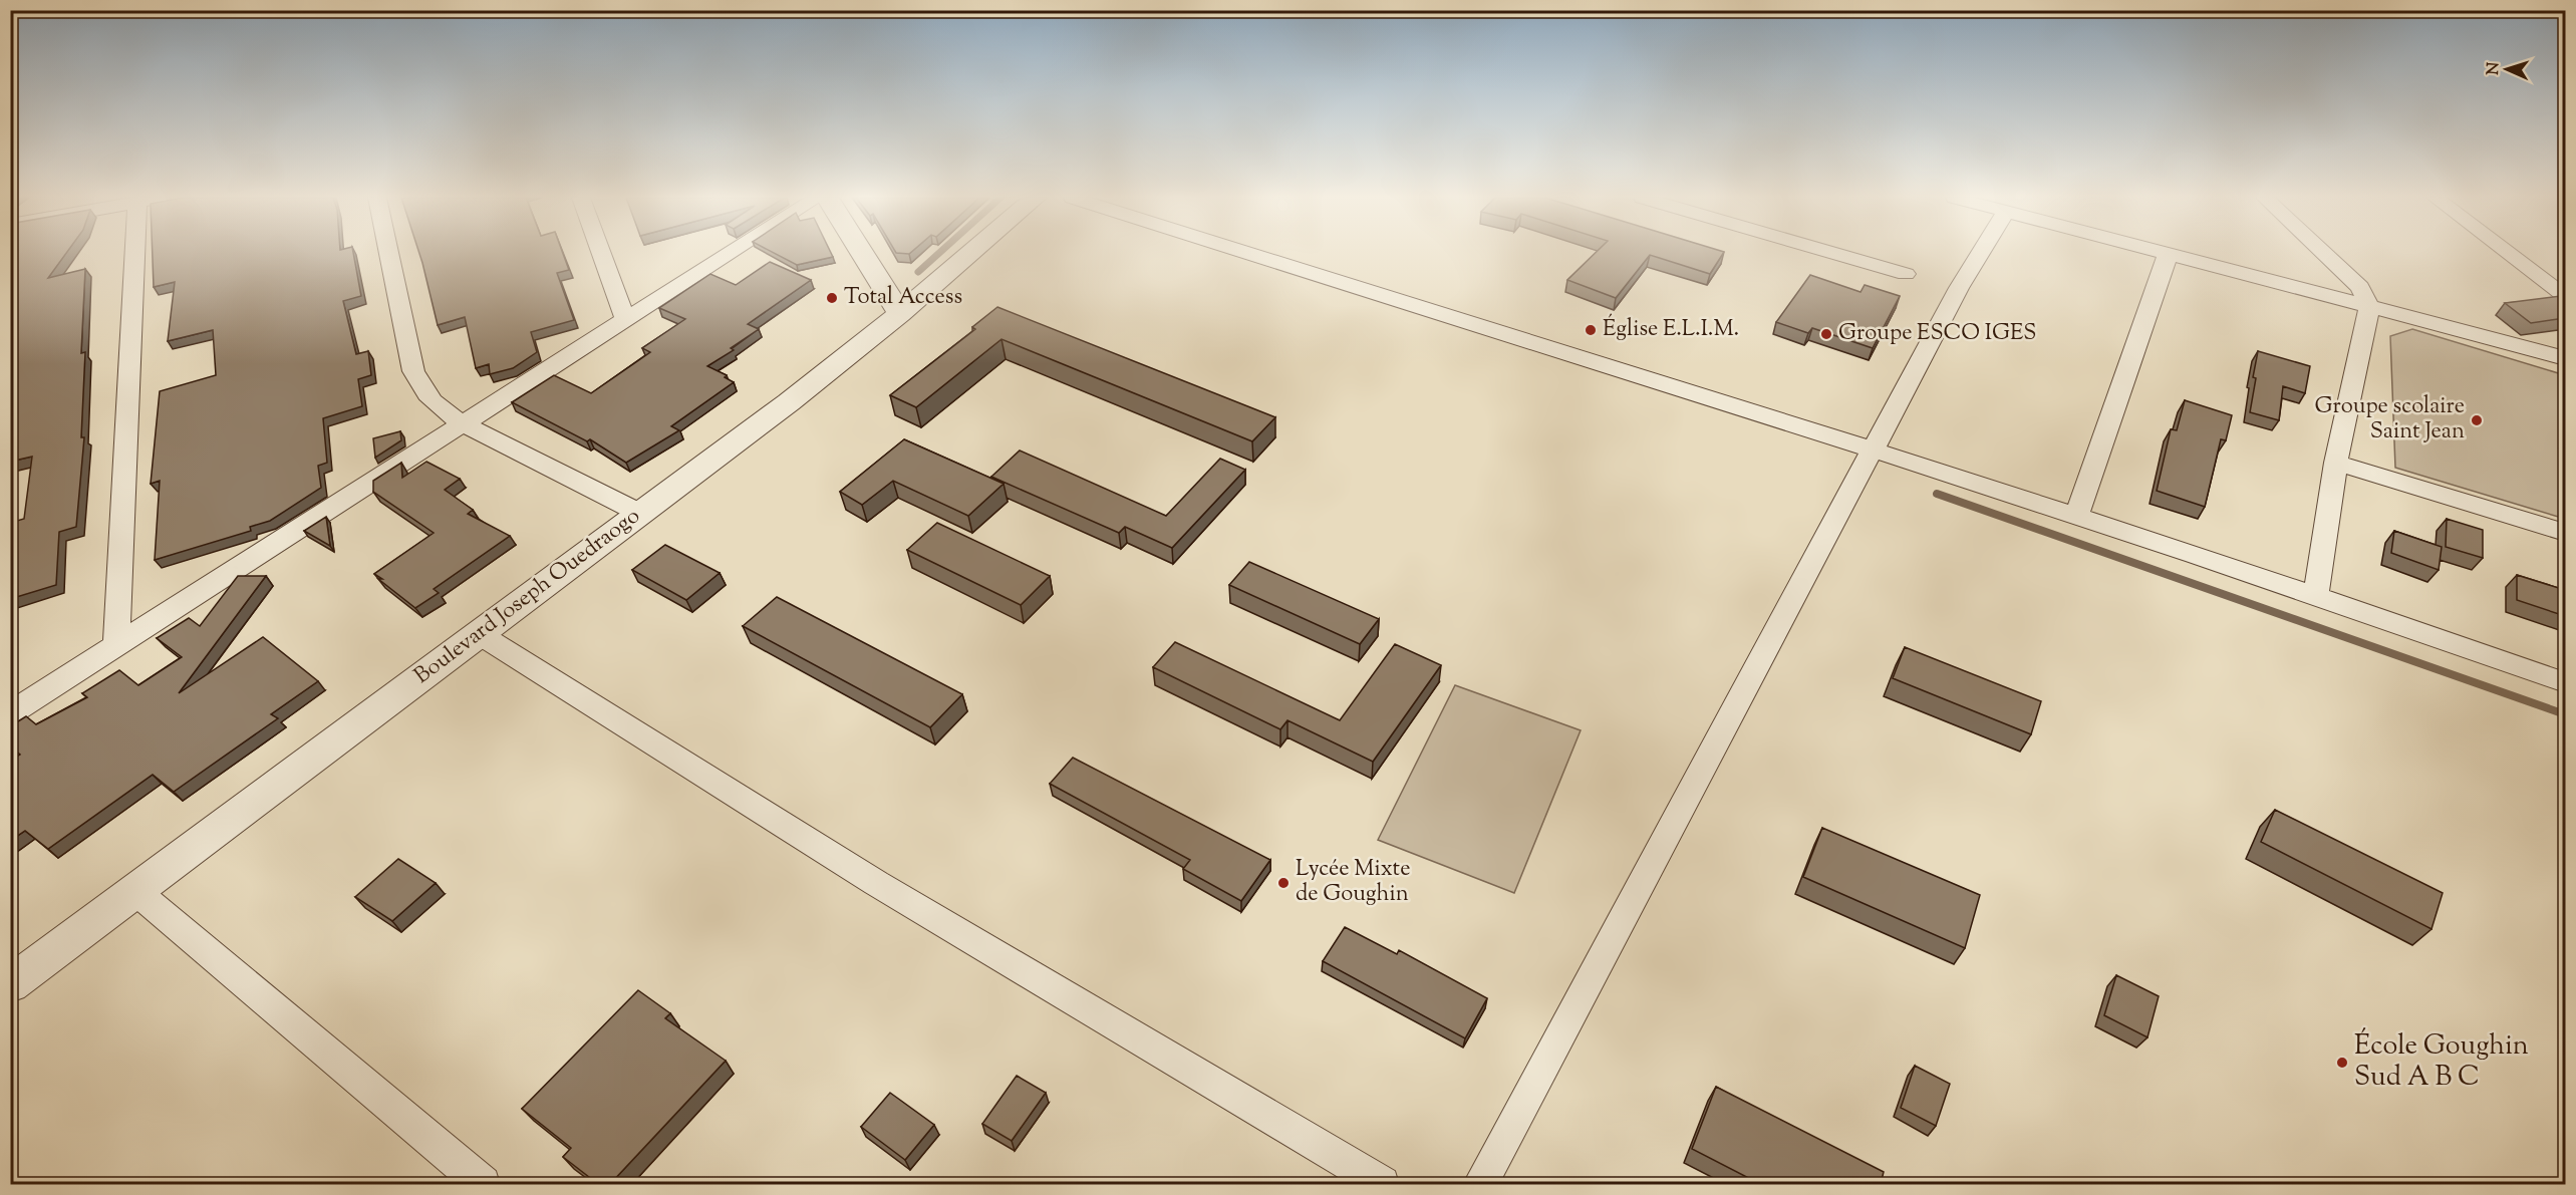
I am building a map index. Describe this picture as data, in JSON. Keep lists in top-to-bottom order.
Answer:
{
  "streets": {
    "street": ["Boulevard Joseph Ouedraogo"]
  },
  "places": [
    "Total Access",
    "Église E.L.I.M.",
    "Groupe ESCO IGES",
    "Groupe scolaire Saint Jean",
    "Lycée Mixte de Goughin",
    "École Goughin Sud A B C"
  ],
  "north": "left"
}
